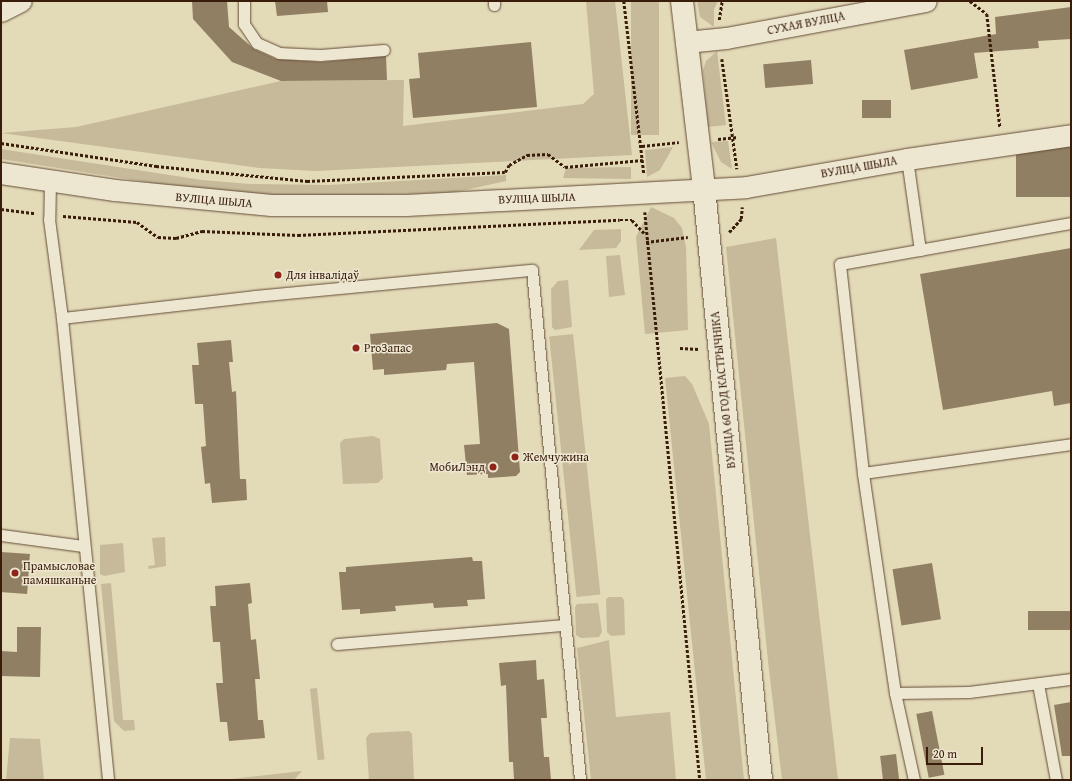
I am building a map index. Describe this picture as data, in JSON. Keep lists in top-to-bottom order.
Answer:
{
  "streets": {
    "street": ["СУХАЯ ВУЛІЦА", "ВУЛІЦА ШЫЛА", "ВУЛІЦА 60 ГОД КАСТРЫЧНІКА"]
  },
  "crossings": [
    ["СУХАЯ ВУЛІЦА", "ВУЛІЦА 60 ГОД КАСТРЫЧНІКА"],
    ["ВУЛІЦА ШЫЛА", "ВУЛІЦА 60 ГОД КАСТРЫЧНІКА"]
  ],
  "places": [
    "Для інвалідаў",
    "ProЗапас",
    "Жемчужина",
    "МобиЛэнд",
    "Прамысловае памяшканьне"
  ],
  "scale_bar": "20 m"
}
